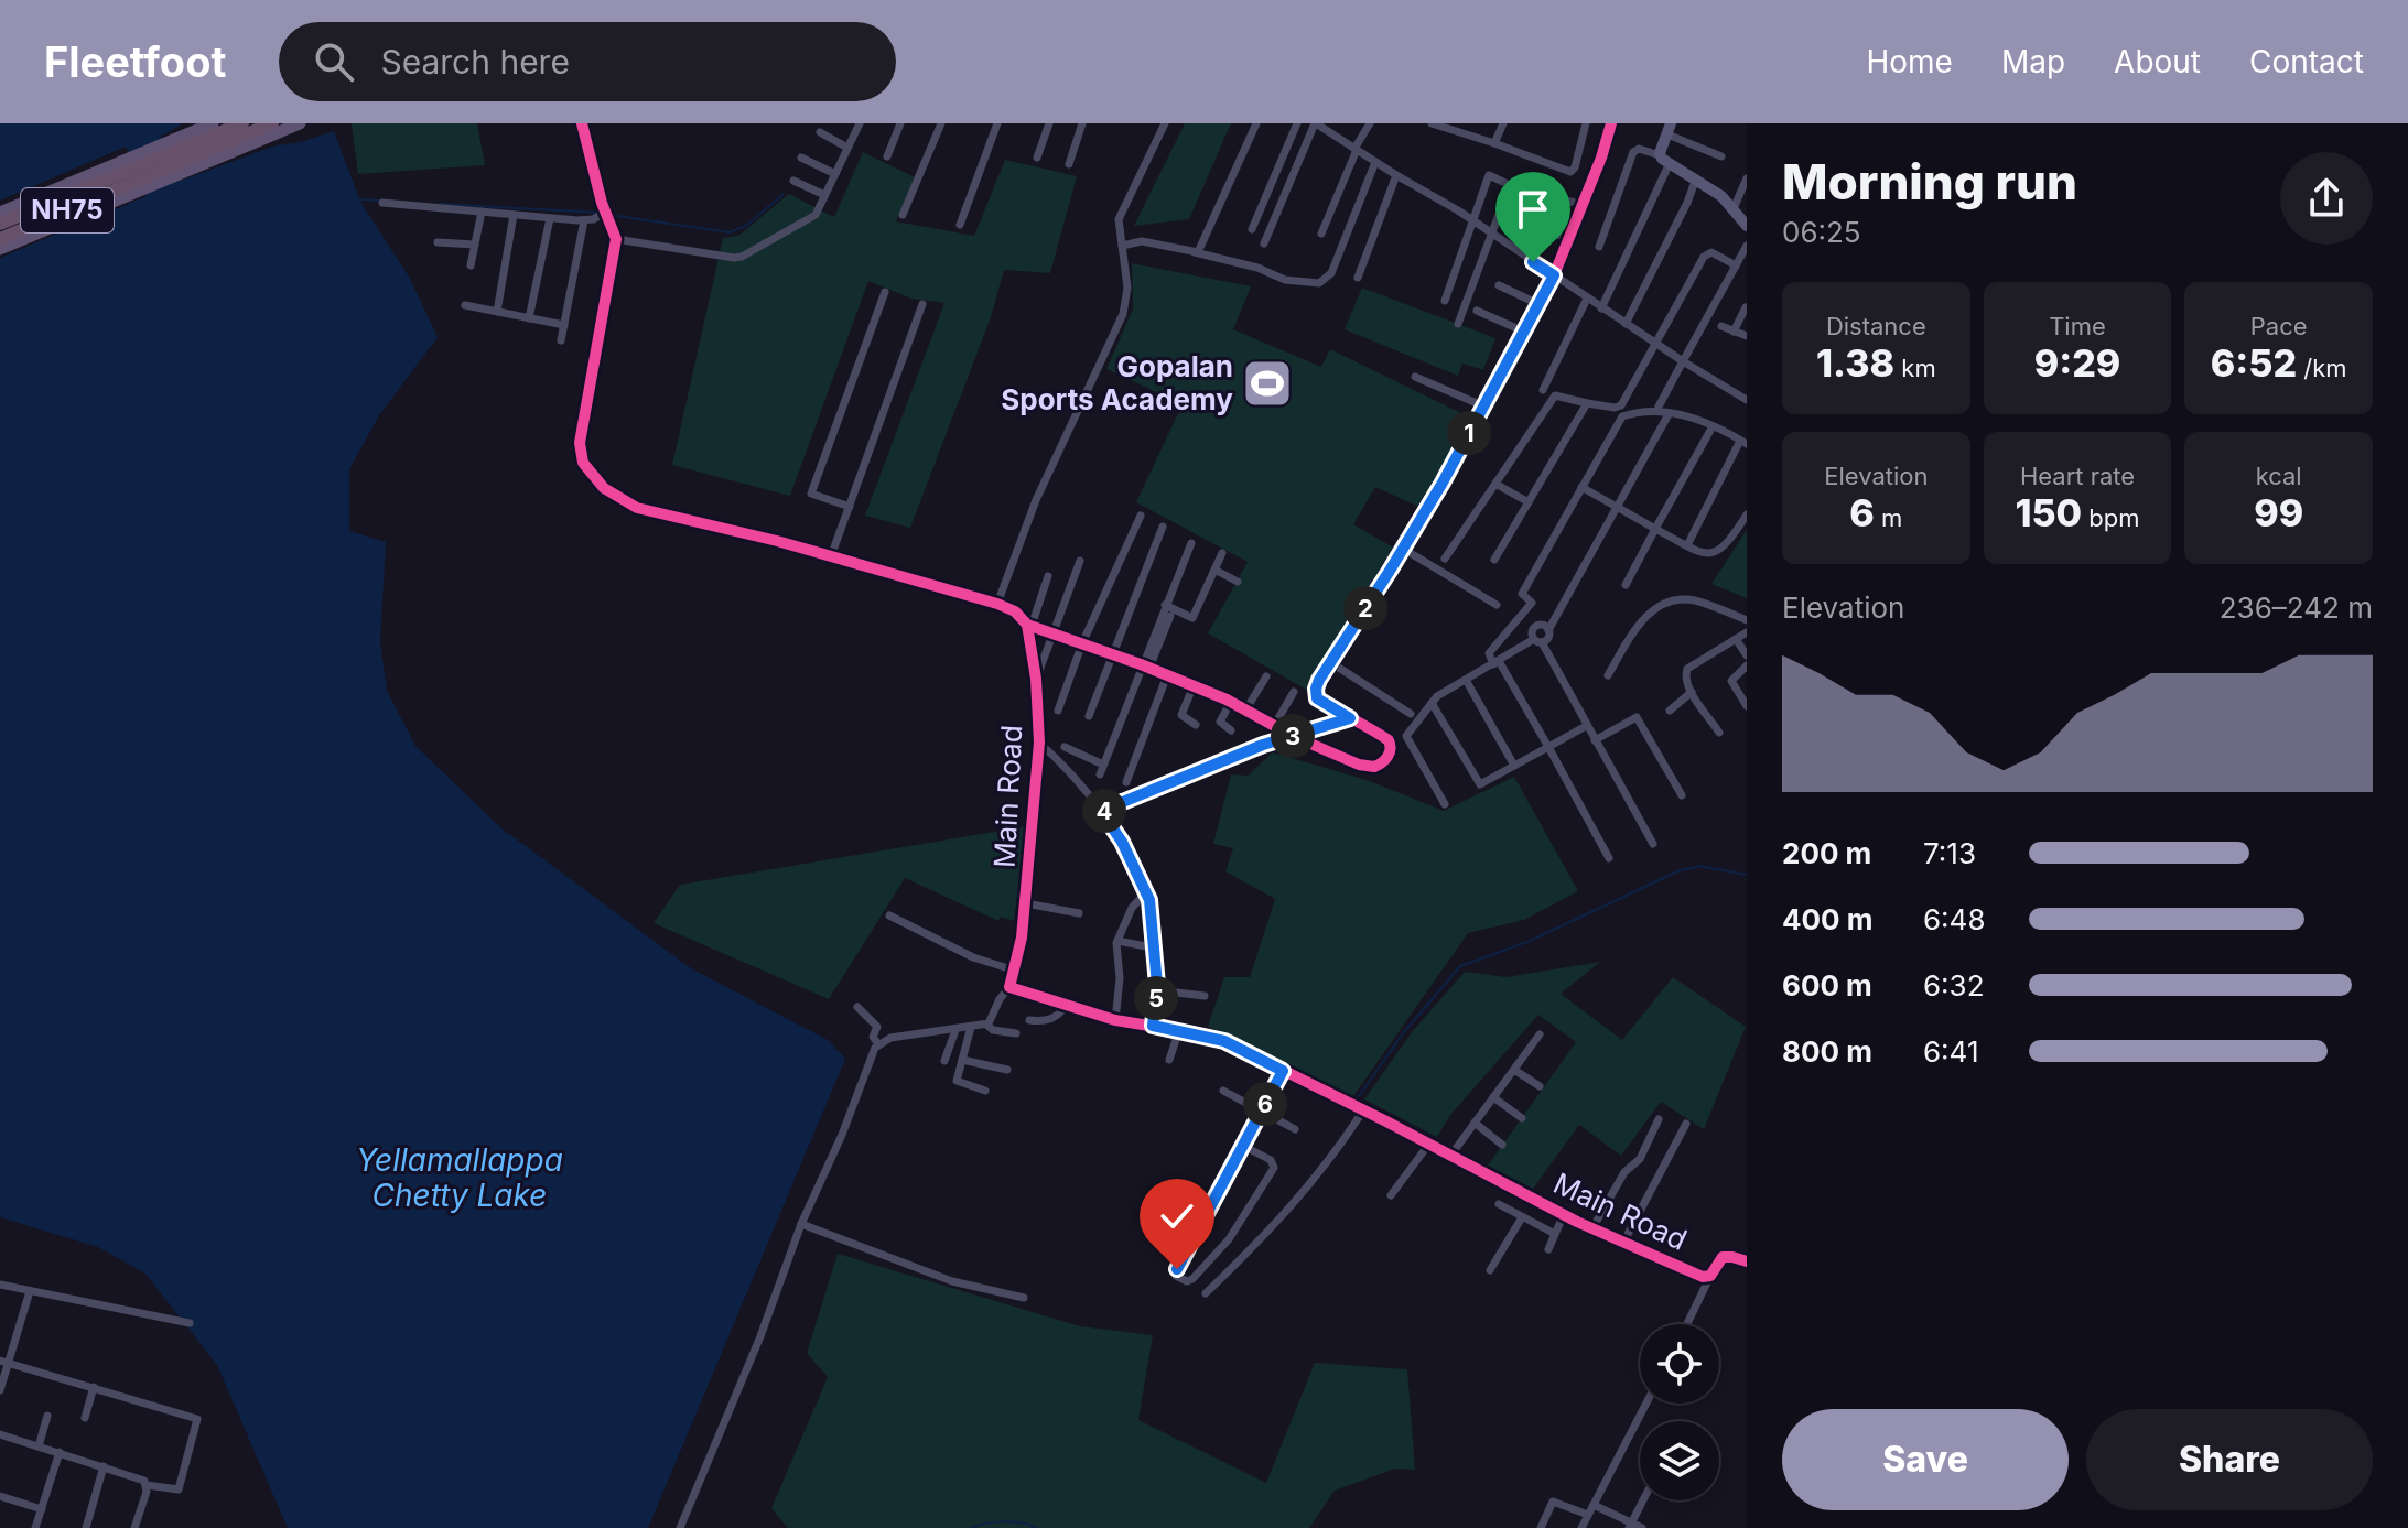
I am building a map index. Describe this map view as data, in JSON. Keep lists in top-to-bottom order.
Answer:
{
  "streets": {
    "highway": ["NH75"],
    "street": ["Main Road"]
  },
  "water": ["Yellamallappa Chetty Lake"],
  "places": {
    "sports": ["Gopalan Sports Academy"]
  },
  "page": {
    "header": "Fleetfoot",
    "search": "Search here",
    "nav": [
      "Home",
      "Map",
      "About",
      "Contact"
    ],
    "heading": ["Morning run", "06:25"],
    "stats": [
      ["Distance", "1.38 km"],
      ["Time", "9:29"],
      ["Pace", "6:52 /km"],
      ["Elevation", "6 m"],
      ["Heart rate", "150 bpm"],
      ["kcal", "99"]
    ],
    "pins": [
      "1",
      "2",
      "3",
      "4",
      "5",
      "6"
    ],
    "chart": ["Elevation", "236–242 m"],
    "list": [
      {
        "name": "200 m",
        "note": "7:13"
      },
      {
        "name": "400 m",
        "note": "6:48"
      },
      {
        "name": "600 m",
        "note": "6:32"
      },
      {
        "name": "800 m",
        "note": "6:41"
      }
    ],
    "buttons": ["Save", "Share"]
  }
}
